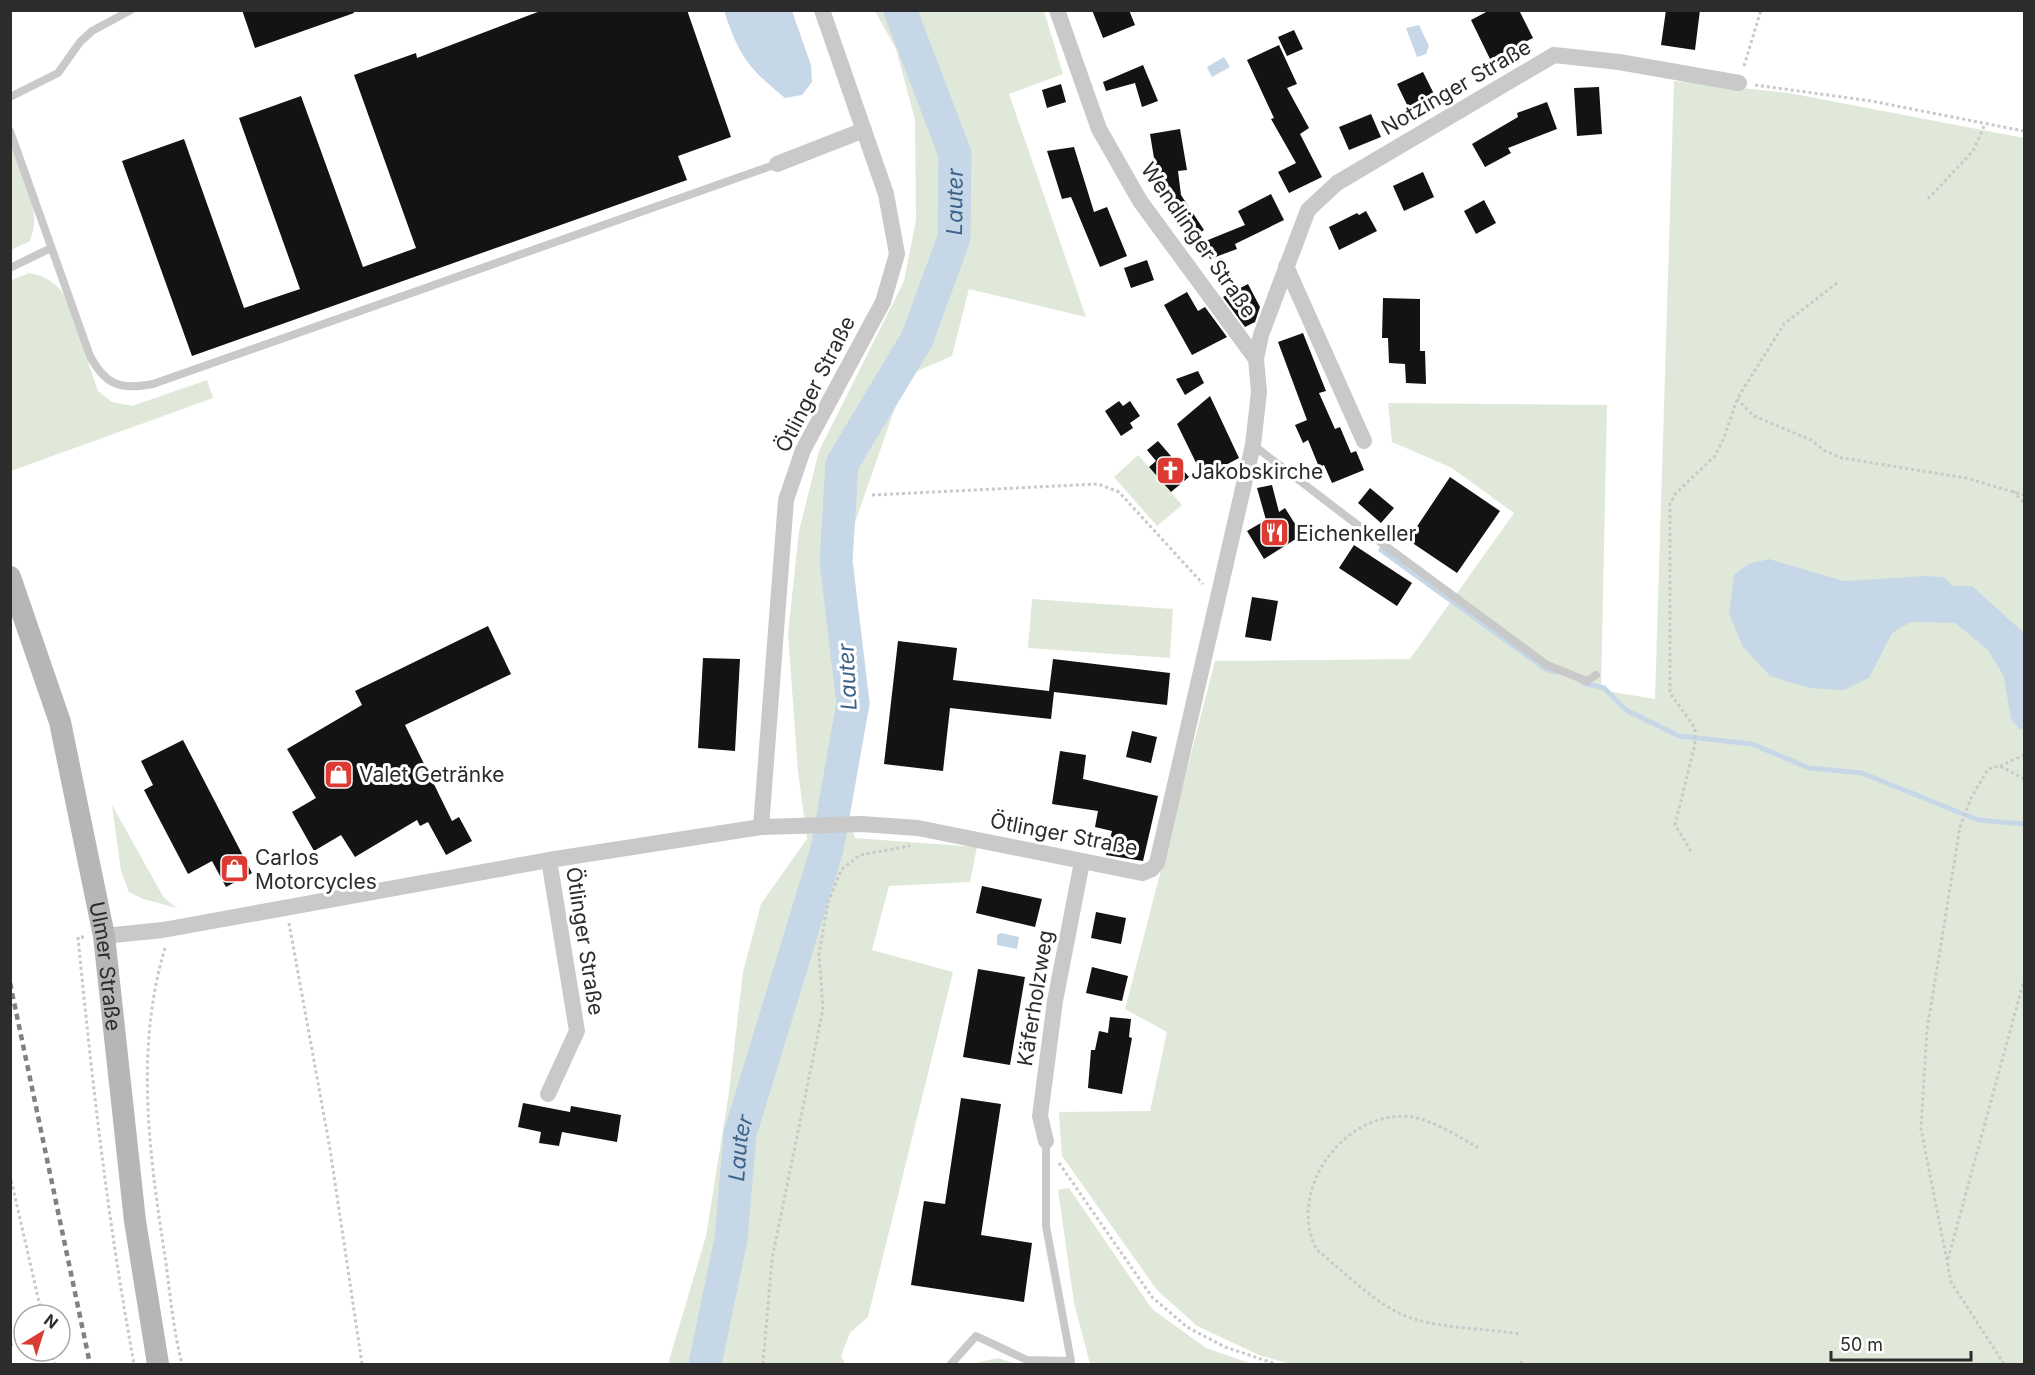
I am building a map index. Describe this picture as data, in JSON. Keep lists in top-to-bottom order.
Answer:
{
  "streets": {
    "main road": ["Ulmer Straße"],
    "street": [
      "Notzinger Straße",
      "Wendlinger Straße",
      "Ötlinger Straße",
      "Käferholzweg"
    ]
  },
  "crossings": [
    ["Notzinger Straße", "Wendlinger Straße"],
    ["Notzinger Straße", "Ötlinger Straße"],
    ["Wendlinger Straße", "Ötlinger Straße"],
    ["Ötlinger Straße", "Ulmer Straße"],
    ["Ötlinger Straße", "Käferholzweg"]
  ],
  "water": ["Lauter"],
  "places": {
    "church": ["Jakobskirche"],
    "restaurant": ["Eichenkeller"],
    "shop": ["Valet Getränke", "Carlos Motorcycles"]
  },
  "scale_bar": "50 m",
  "north": "top right"
}
